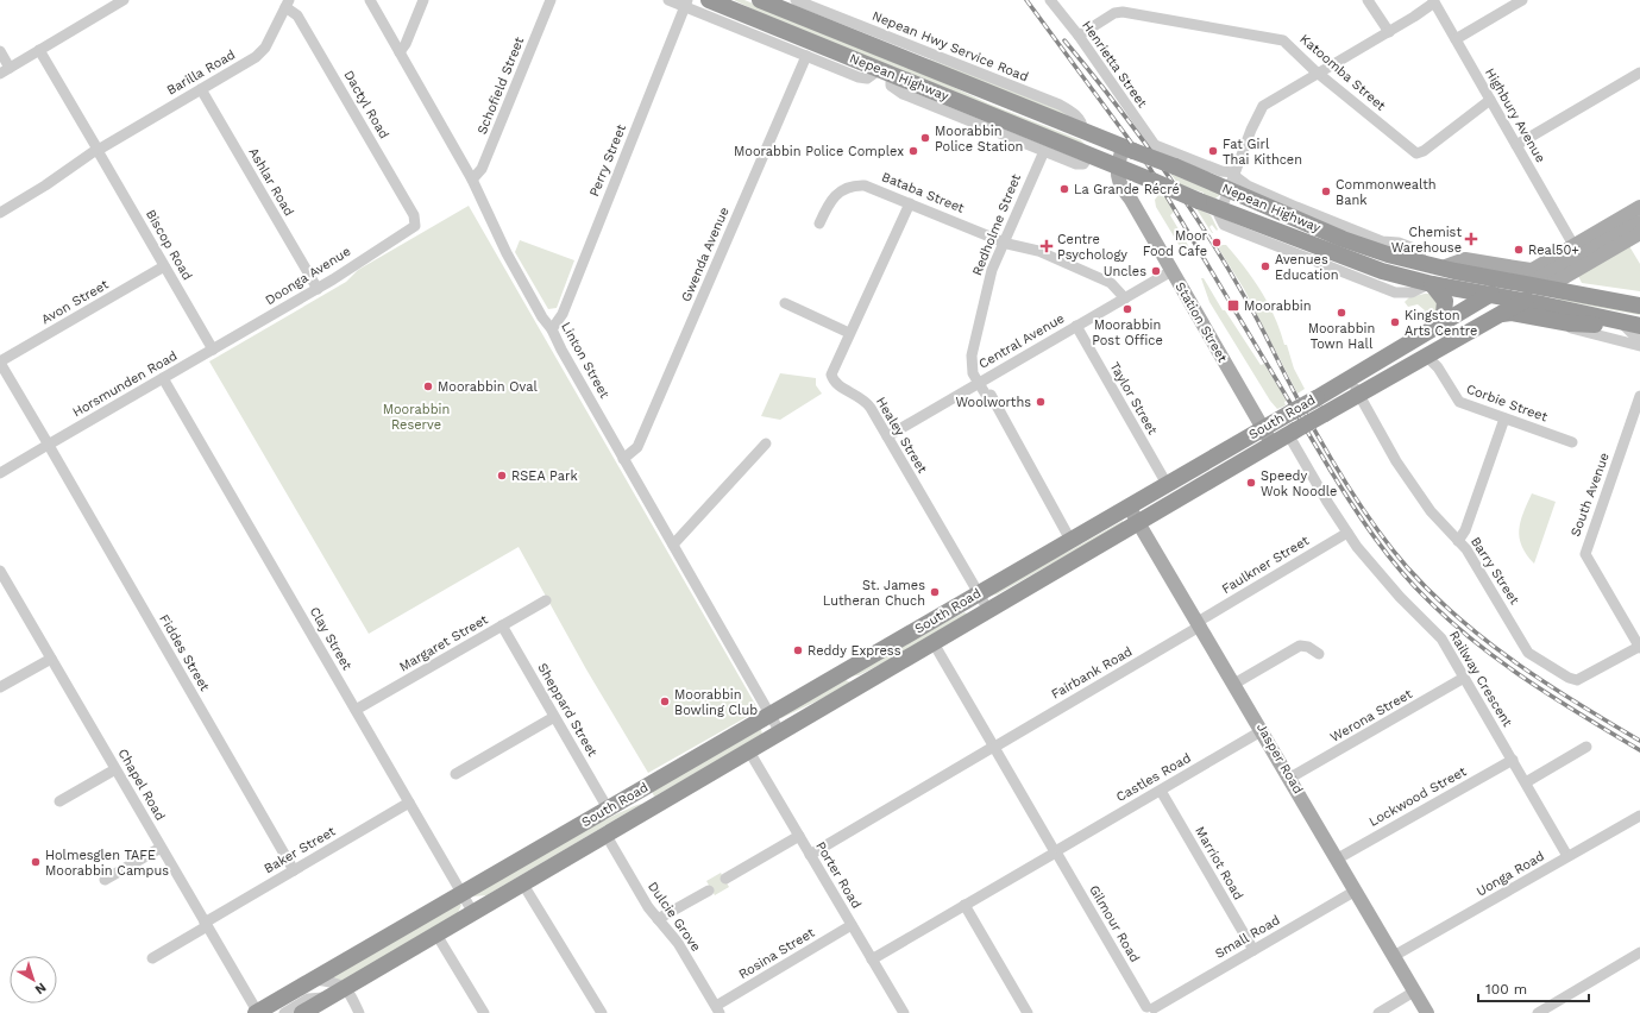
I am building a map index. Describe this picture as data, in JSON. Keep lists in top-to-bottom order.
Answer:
{
  "streets": {
    "highway": ["Nepean Highway", "South Road"],
    "main road": ["Station Street", "Jasper Road"],
    "street": [
      "Nepean Hwy Service Road",
      "Henrietta Street",
      "Barilla Road",
      "Katoomba Street",
      "Schofield Street",
      "Dactyl Road",
      "Highbury Avenue",
      "Perry Street",
      "Ashlar Road",
      "Bataba Street",
      "Redholme Street",
      "Biscop Road",
      "Gwenda Avenue",
      "Doonga Avenue",
      "Avon Street",
      "Central Avenue",
      "Linton Street",
      "Horsmunden Road",
      "Taylor Street",
      "Corbie Street",
      "Healey Street",
      "South Avenue",
      "Faulkner Street",
      "Barry Street",
      "Clay Street",
      "Margaret Street",
      "Fiddes Street",
      "Fairbank Road",
      "Railway Crescent",
      "Sheppard Street",
      "Werona Street",
      "Castles Road",
      "Chapel Road",
      "Lockwood Street",
      "Baker Street",
      "Marriot Road",
      "Uonga Road",
      "Porter Road",
      "Dulcie Grove",
      "Gilmour Road",
      "Small Road",
      "Rosina Street"
    ]
  },
  "crossings": [
    ["Nepean Hwy Service Road", "Nepean Highway"],
    ["Henrietta Street", "Katoomba Street"],
    ["Henrietta Street", "Nepean Highway"],
    ["Barilla Road", "Dactyl Road"],
    ["Barilla Road", "Ashlar Road"],
    ["Barilla Road", "Biscop Road"],
    ["Katoomba Street", "Highbury Avenue"],
    ["Nepean Highway", "Station Street"],
    ["Nepean Highway", "South Road"],
    ["Schofield Street", "Linton Street"],
    ["Dactyl Road", "Doonga Avenue"],
    ["Perry Street", "Linton Street"],
    ["Ashlar Road", "Doonga Avenue"],
    ["Bataba Street", "Redholme Street"],
    ["Bataba Street", "Central Avenue"],
    ["Bataba Street", "Healey Street"],
    ["Redholme Street", "Central Avenue"],
    ["Redholme Street", "South Road"],
    ["Biscop Road", "Doonga Avenue"],
    ["Biscop Road", "Avon Street"],
    ["Biscop Road", "Horsmunden Road"],
    ["Gwenda Avenue", "Linton Street"],
    ["Doonga Avenue", "Horsmunden Road"],
    ["Avon Street", "Fiddes Street"],
    ["Station Street", "Central Avenue"],
    ["Station Street", "South Road"],
    ["Central Avenue", "Taylor Street"],
    ["Central Avenue", "Healey Street"],
    ["Linton Street", "South Road"],
    ["Horsmunden Road", "Clay Street"],
    ["Horsmunden Road", "Fiddes Street"],
    ["Taylor Street", "South Road"],
    ["Corbie Street", "South Road"],
    ["South Road", "Healey Street"],
    ["South Road", "Barry Street"],
    ["South Road", "Clay Street"],
    ["South Road", "Railway Crescent"],
    ["South Road", "Sheppard Street"],
    ["South Road", "Jasper Road"],
    ["South Road", "Chapel Road"],
    ["South Road", "Porter Road"],
    ["South Road", "Dulcie Grove"],
    ["South Road", "Gilmour Road"],
    ["South Avenue", "Barry Street"],
    ["Faulkner Street", "Fairbank Road"],
    ["Faulkner Street", "Railway Crescent"],
    ["Faulkner Street", "Jasper Road"],
    ["Clay Street", "Margaret Street"],
    ["Clay Street", "Baker Street"],
    ["Margaret Street", "Sheppard Street"],
    ["Fiddes Street", "Baker Street"],
    ["Fairbank Road", "Jasper Road"],
    ["Fairbank Road", "Porter Road"],
    ["Fairbank Road", "Gilmour Road"],
    ["Railway Crescent", "Werona Street"],
    ["Railway Crescent", "Lockwood Street"],
    ["Railway Crescent", "Uonga Road"],
    ["Werona Street", "Jasper Road"],
    ["Jasper Road", "Castles Road"],
    ["Jasper Road", "Lockwood Street"],
    ["Jasper Road", "Uonga Road"],
    ["Jasper Road", "Small Road"],
    ["Castles Road", "Marriot Road"],
    ["Castles Road", "Porter Road"],
    ["Castles Road", "Gilmour Road"],
    ["Chapel Road", "Baker Street"],
    ["Marriot Road", "Small Road"],
    ["Porter Road", "Rosina Street"],
    ["Dulcie Grove", "Rosina Street"],
    ["Gilmour Road", "Small Road"]
  ],
  "parks": ["Moorabbin Reserve"],
  "places": {
    "other": [
      "Moorabbin Police Station",
      "Moorabbin Police Complex",
      "Fat Girl Thai Kithcen",
      "La Grande Récré",
      "Commonwealth Bank",
      "Moor Food Cafe",
      "Real50+",
      "Avenues Education",
      "Uncles",
      "Moorabbin Post Office",
      "Moorabbin Town Hall",
      "Kingston Arts Centre",
      "Moorabbin Oval",
      "Woolworths",
      "RSEA Park",
      "Speedy Wok Noodle",
      "St. James Lutheran Chuch",
      "Reddy Express",
      "Moorabbin Bowling Club",
      "Holmesglen TAFE Moorabbin Campus"
    ],
    "health": ["Chemist Warehouse", "Centre Psychology"],
    "transit": ["Moorabbin"]
  },
  "scale_bar": "100 m",
  "north": "bottom right"
}
